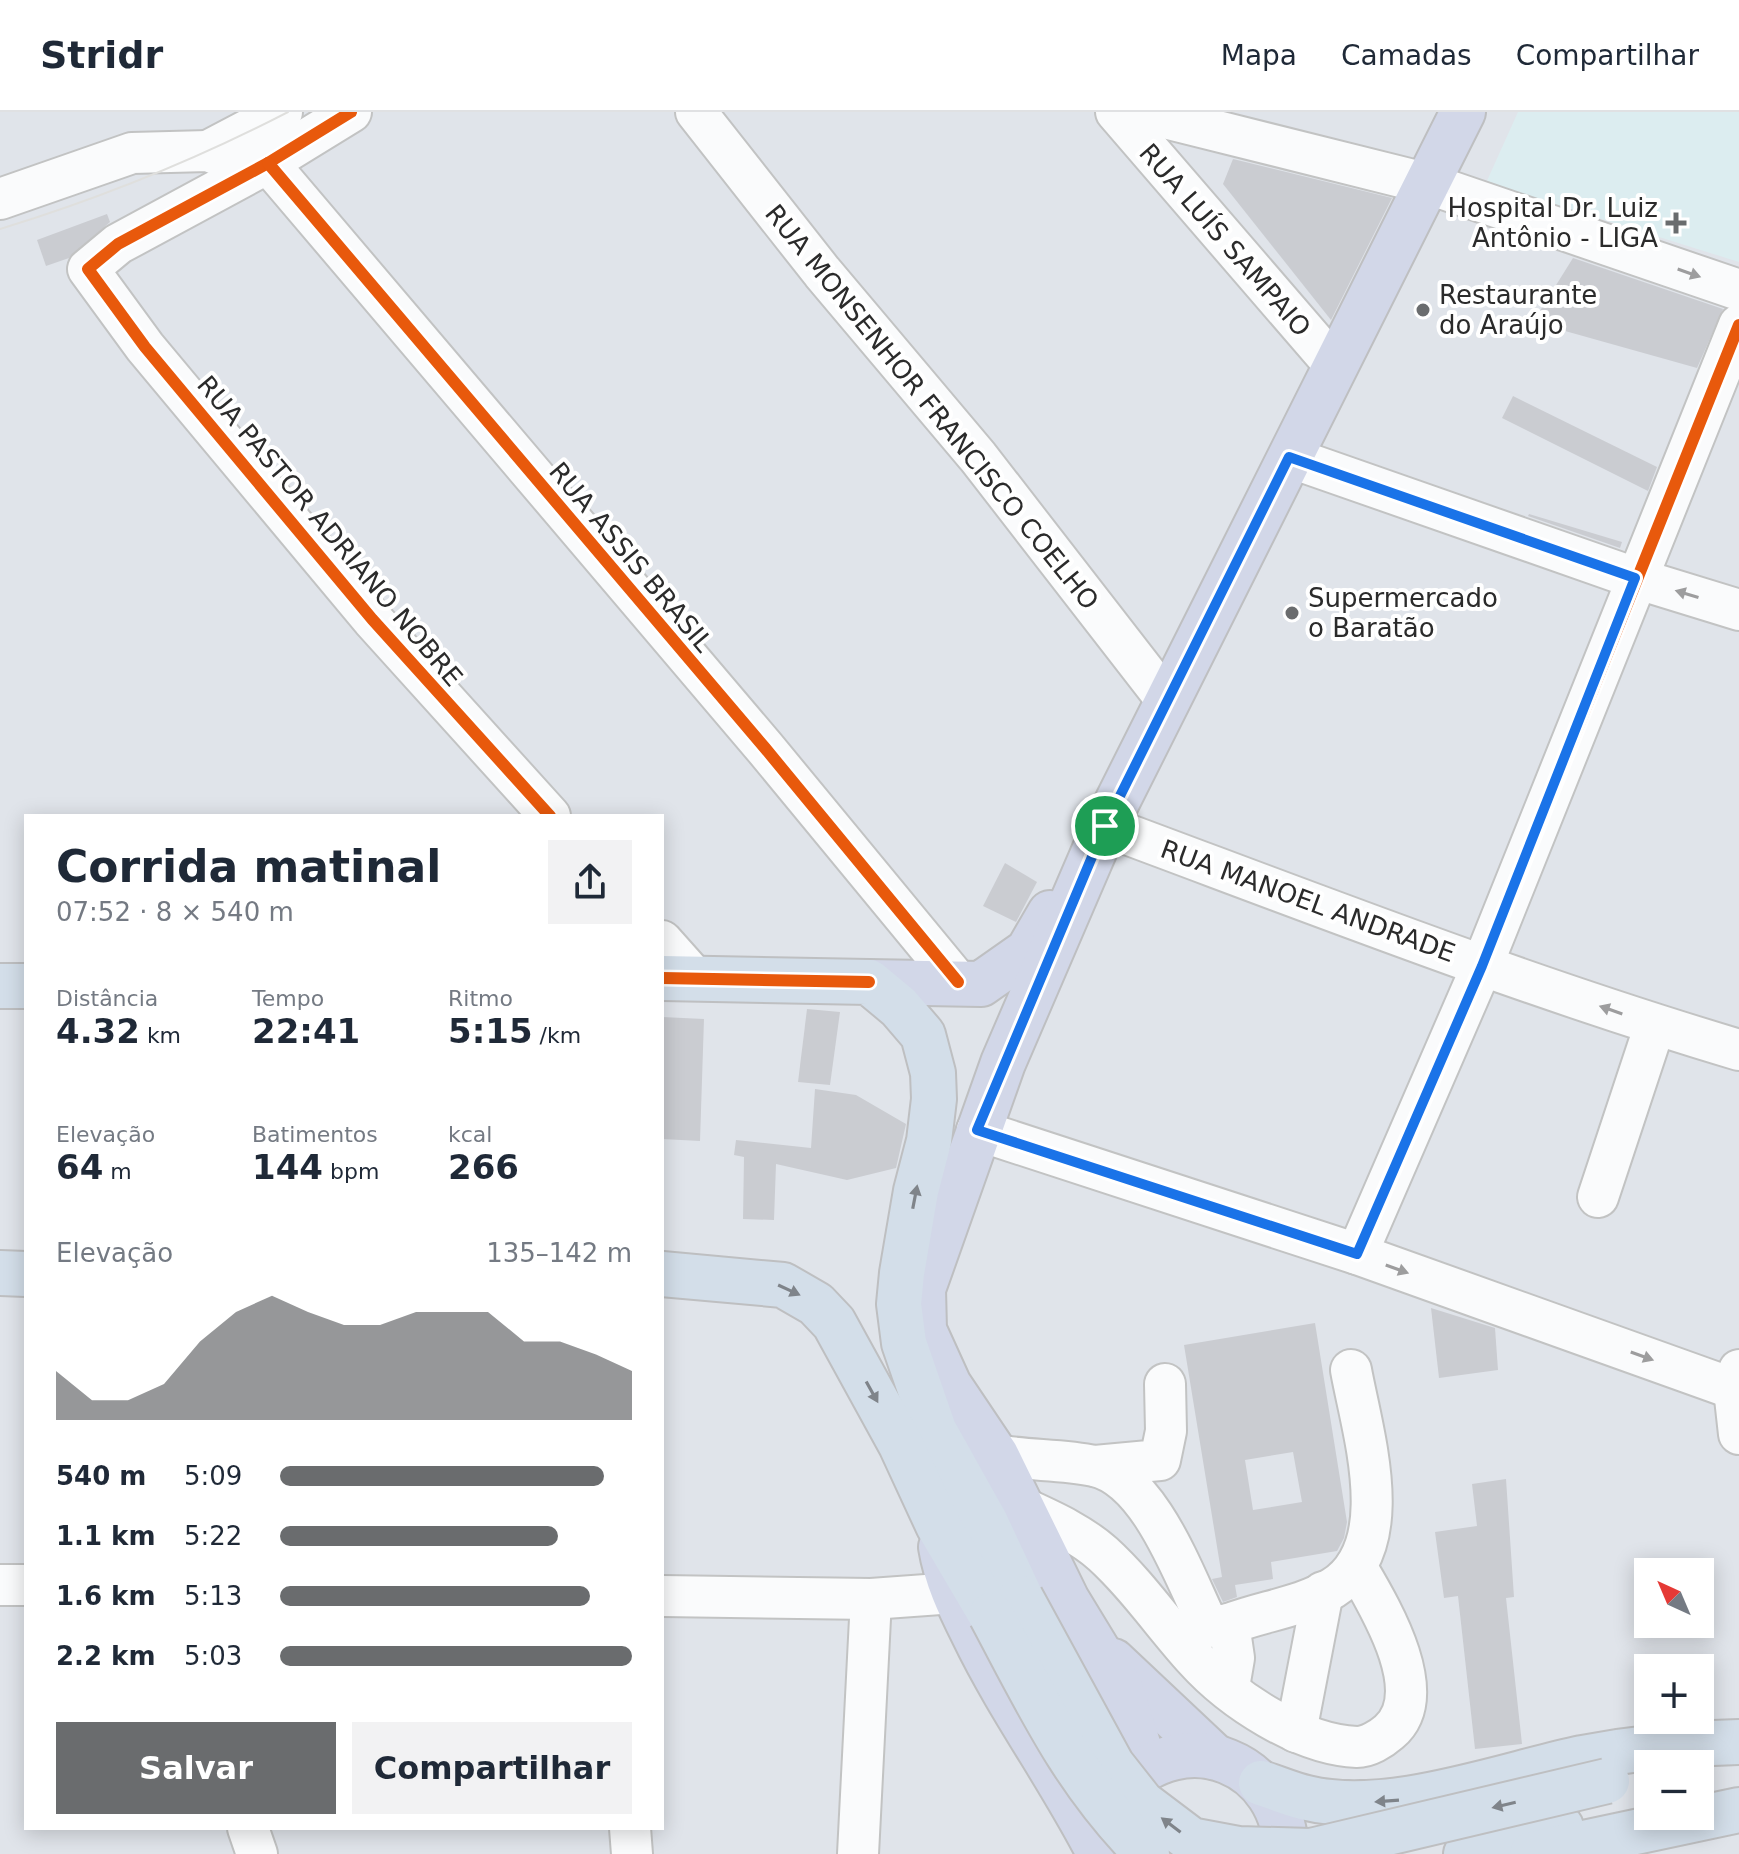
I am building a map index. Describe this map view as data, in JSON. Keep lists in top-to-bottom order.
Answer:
{
  "streets": {
    "street": [
      "RUA LUÍS SAMPAIO",
      "RUA MONSENHOR FRANCISCO COELHO",
      "RUA PASTOR ADRIANO NOBRE",
      "RUA ASSIS BRASIL",
      "RUA MANOEL ANDRADE"
    ]
  },
  "crossings": [
    ["RUA PASTOR ADRIANO NOBRE", "RUA ASSIS BRASIL"]
  ],
  "places": {
    "health": ["Hospital Dr. Luiz Antônio - LIGA"],
    "other": ["Restaurante do Araújo", "Supermercado o Baratão"]
  },
  "north": "top left",
  "page": {
    "header": "Stridr",
    "nav": ["Mapa", "Camadas", "Compartilhar"],
    "heading": ["Corrida matinal", "07:52 · 8 × 540 m"],
    "stats": [
      ["Distância", "4.32 km"],
      ["Tempo", "22:41"],
      ["Ritmo", "5:15 /km"],
      ["Elevação", "64 m"],
      ["Batimentos", "144 bpm"],
      ["kcal", "266"]
    ],
    "chart": ["Elevação", "135–142 m"],
    "list": [
      {
        "name": "540 m",
        "note": "5:09"
      },
      {
        "name": "1.1 km",
        "note": "5:22"
      },
      {
        "name": "1.6 km",
        "note": "5:13"
      },
      {
        "name": "2.2 km",
        "note": "5:03"
      }
    ],
    "map_buttons": ["+", "−"],
    "buttons": ["Salvar", "Compartilhar"]
  }
}
